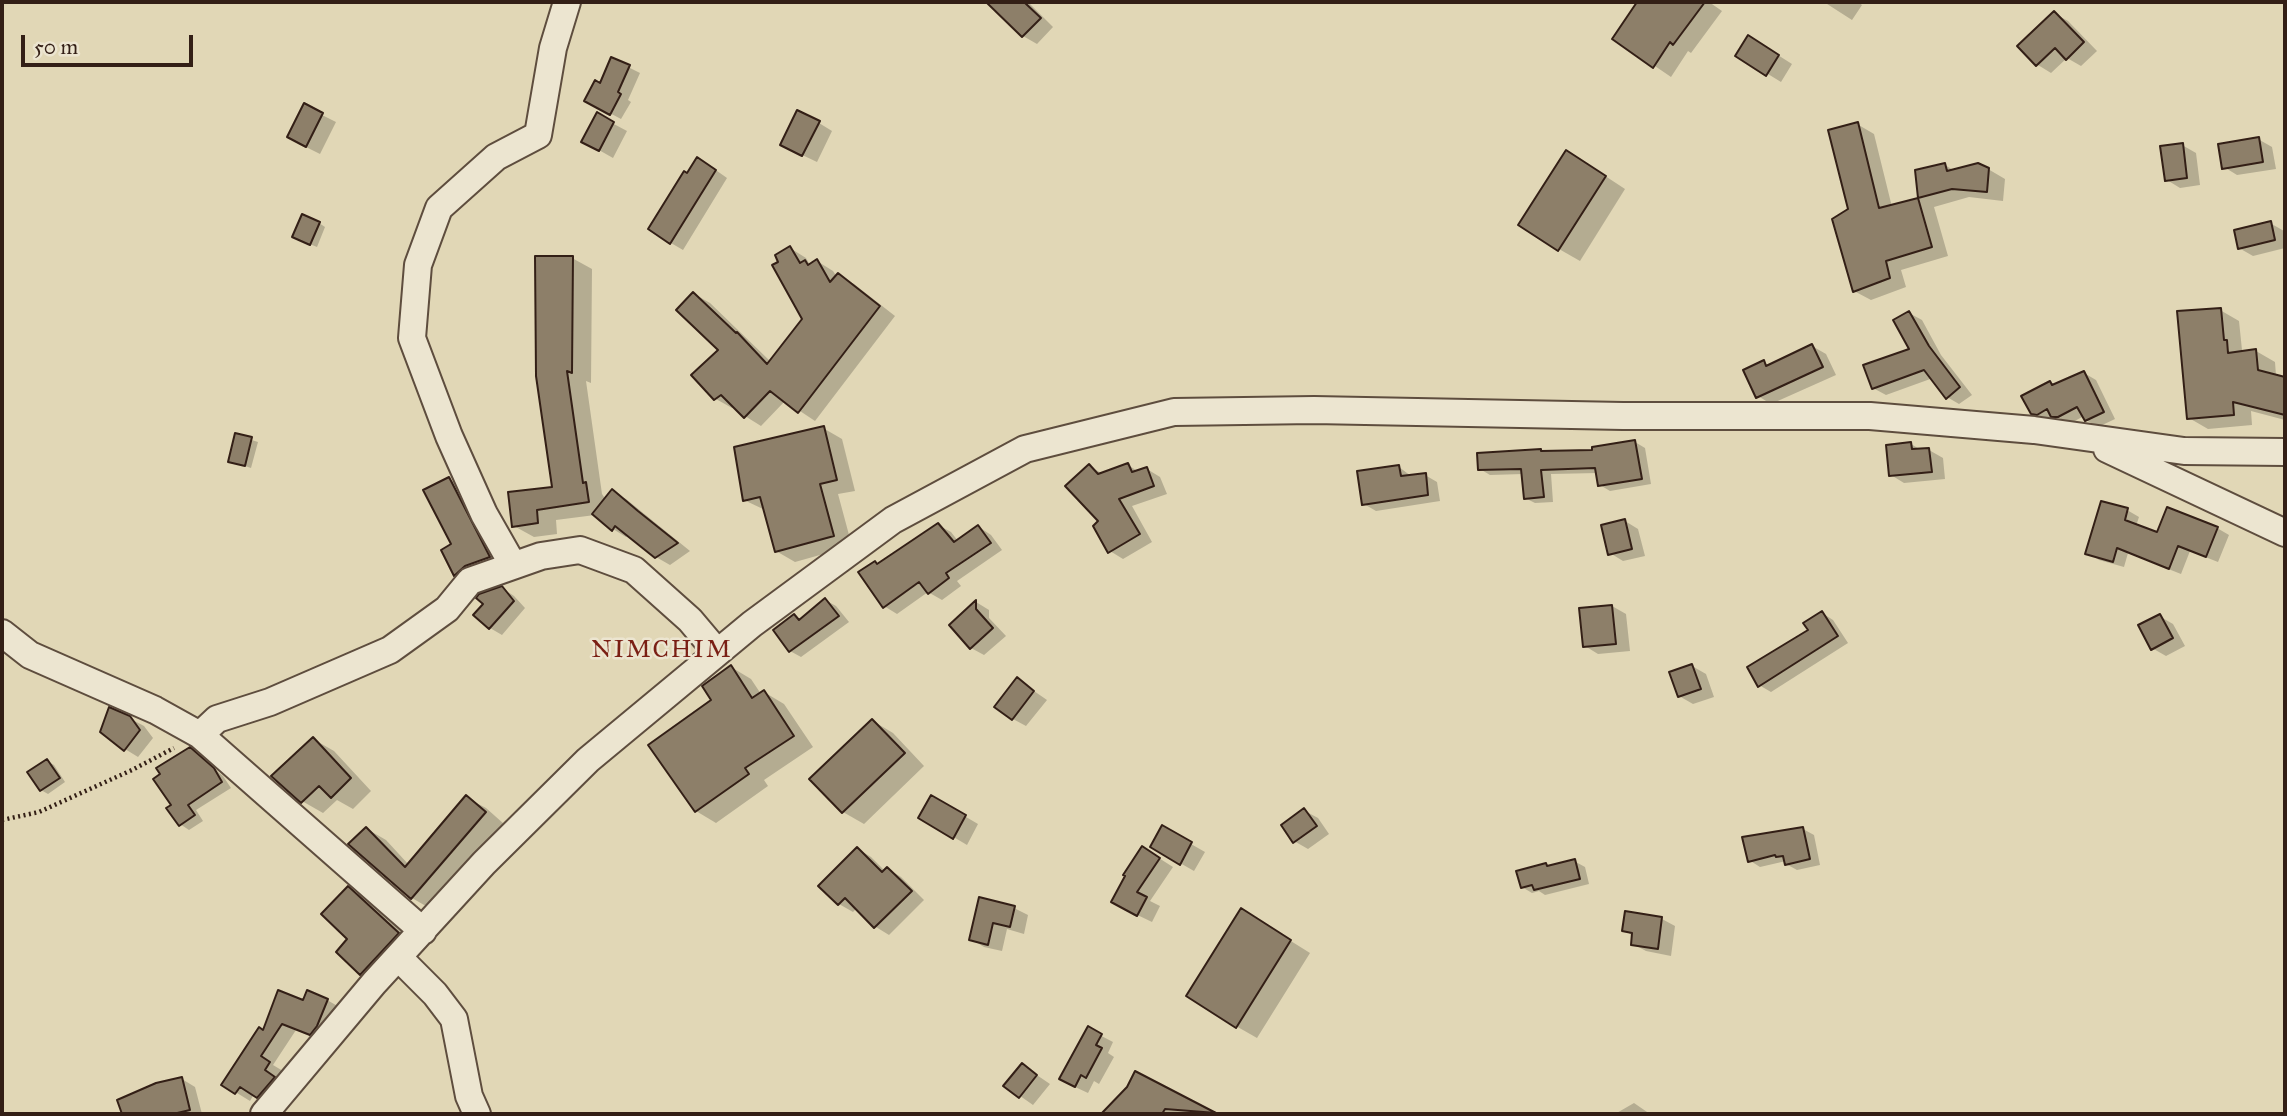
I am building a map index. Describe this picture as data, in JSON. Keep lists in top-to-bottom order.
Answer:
{
  "districts": ["NIMCHIM"],
  "scale_bar": "50 m"
}
